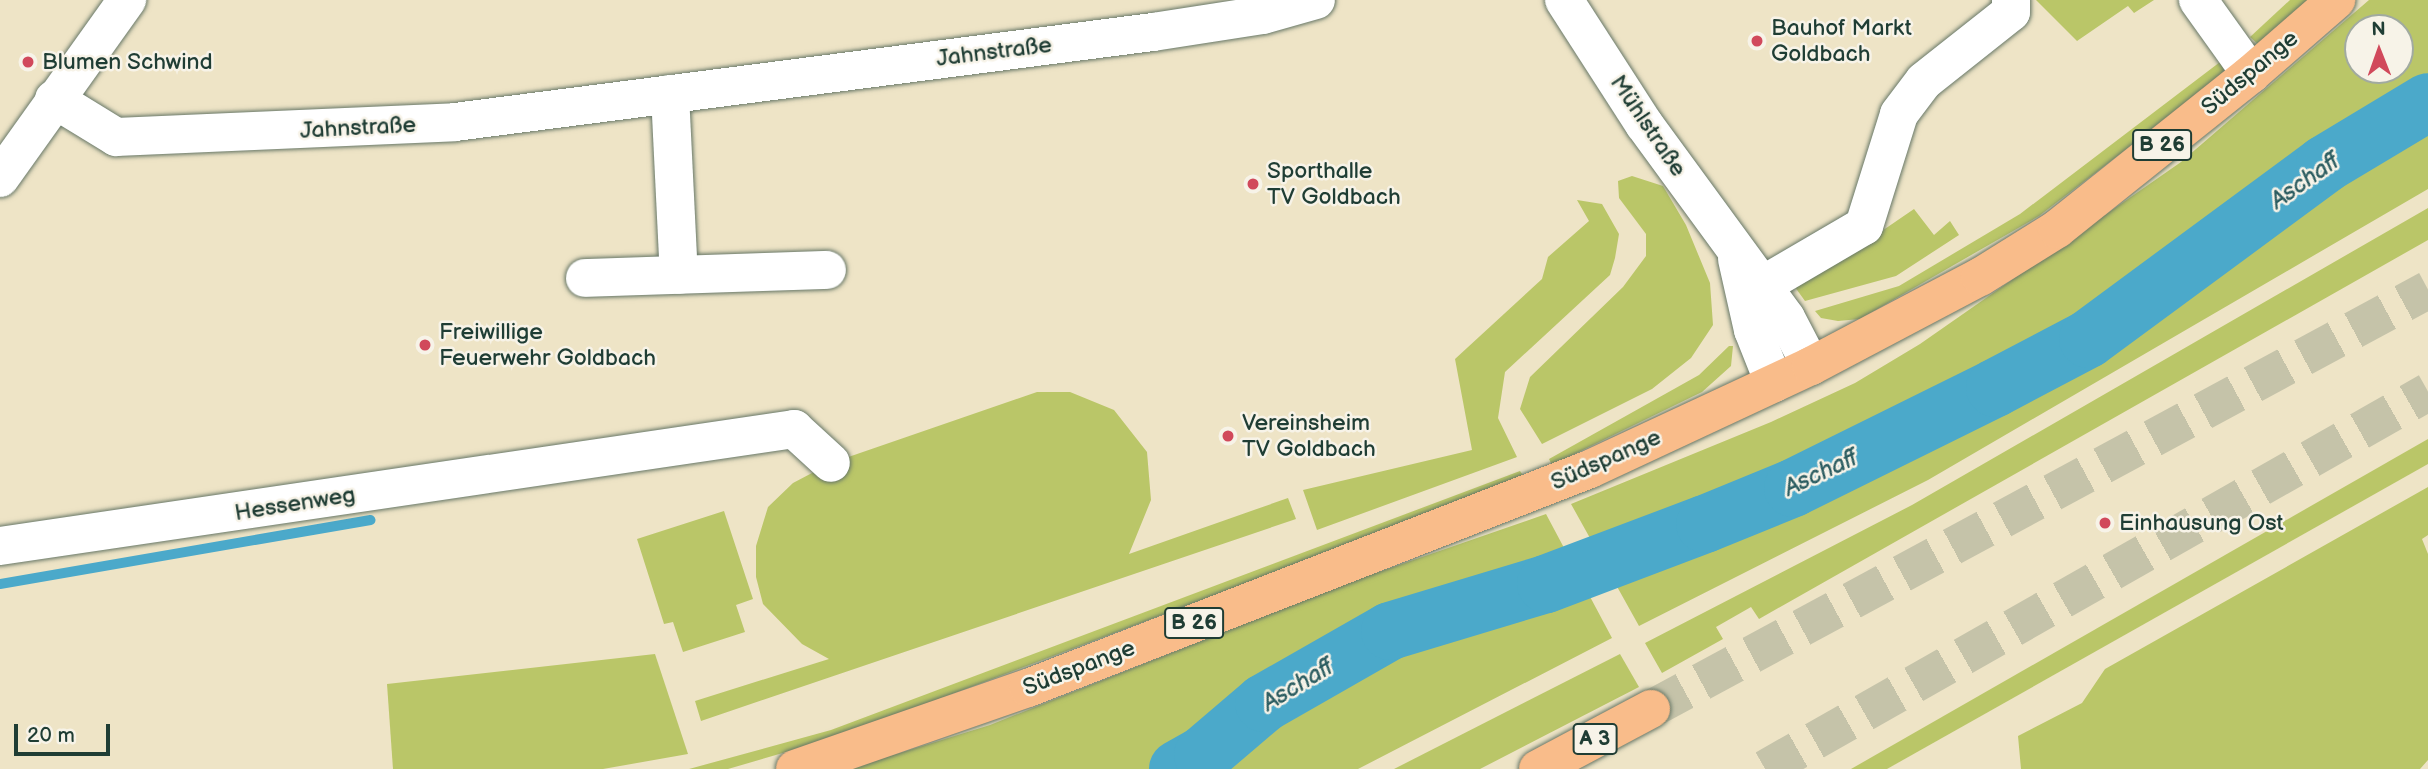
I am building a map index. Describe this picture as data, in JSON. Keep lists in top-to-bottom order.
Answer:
{
  "streets": {
    "main road": ["Südspange", "B 26", "A 3"],
    "street": ["Jahnstraße", "Mühlstraße", "Hessenweg"]
  },
  "crossings": [
    ["Südspange", "Mühlstraße"]
  ],
  "water": ["Aschaff"],
  "places": [
    "Bauhof Markt Goldbach",
    "Blumen Schwind",
    "Sporthalle TV Goldbach",
    "Freiwillige Feuerwehr Goldbach",
    "Vereinsheim TV Goldbach",
    "Einhausung Ost"
  ],
  "scale_bar": "20 m",
  "north": "top"
}
